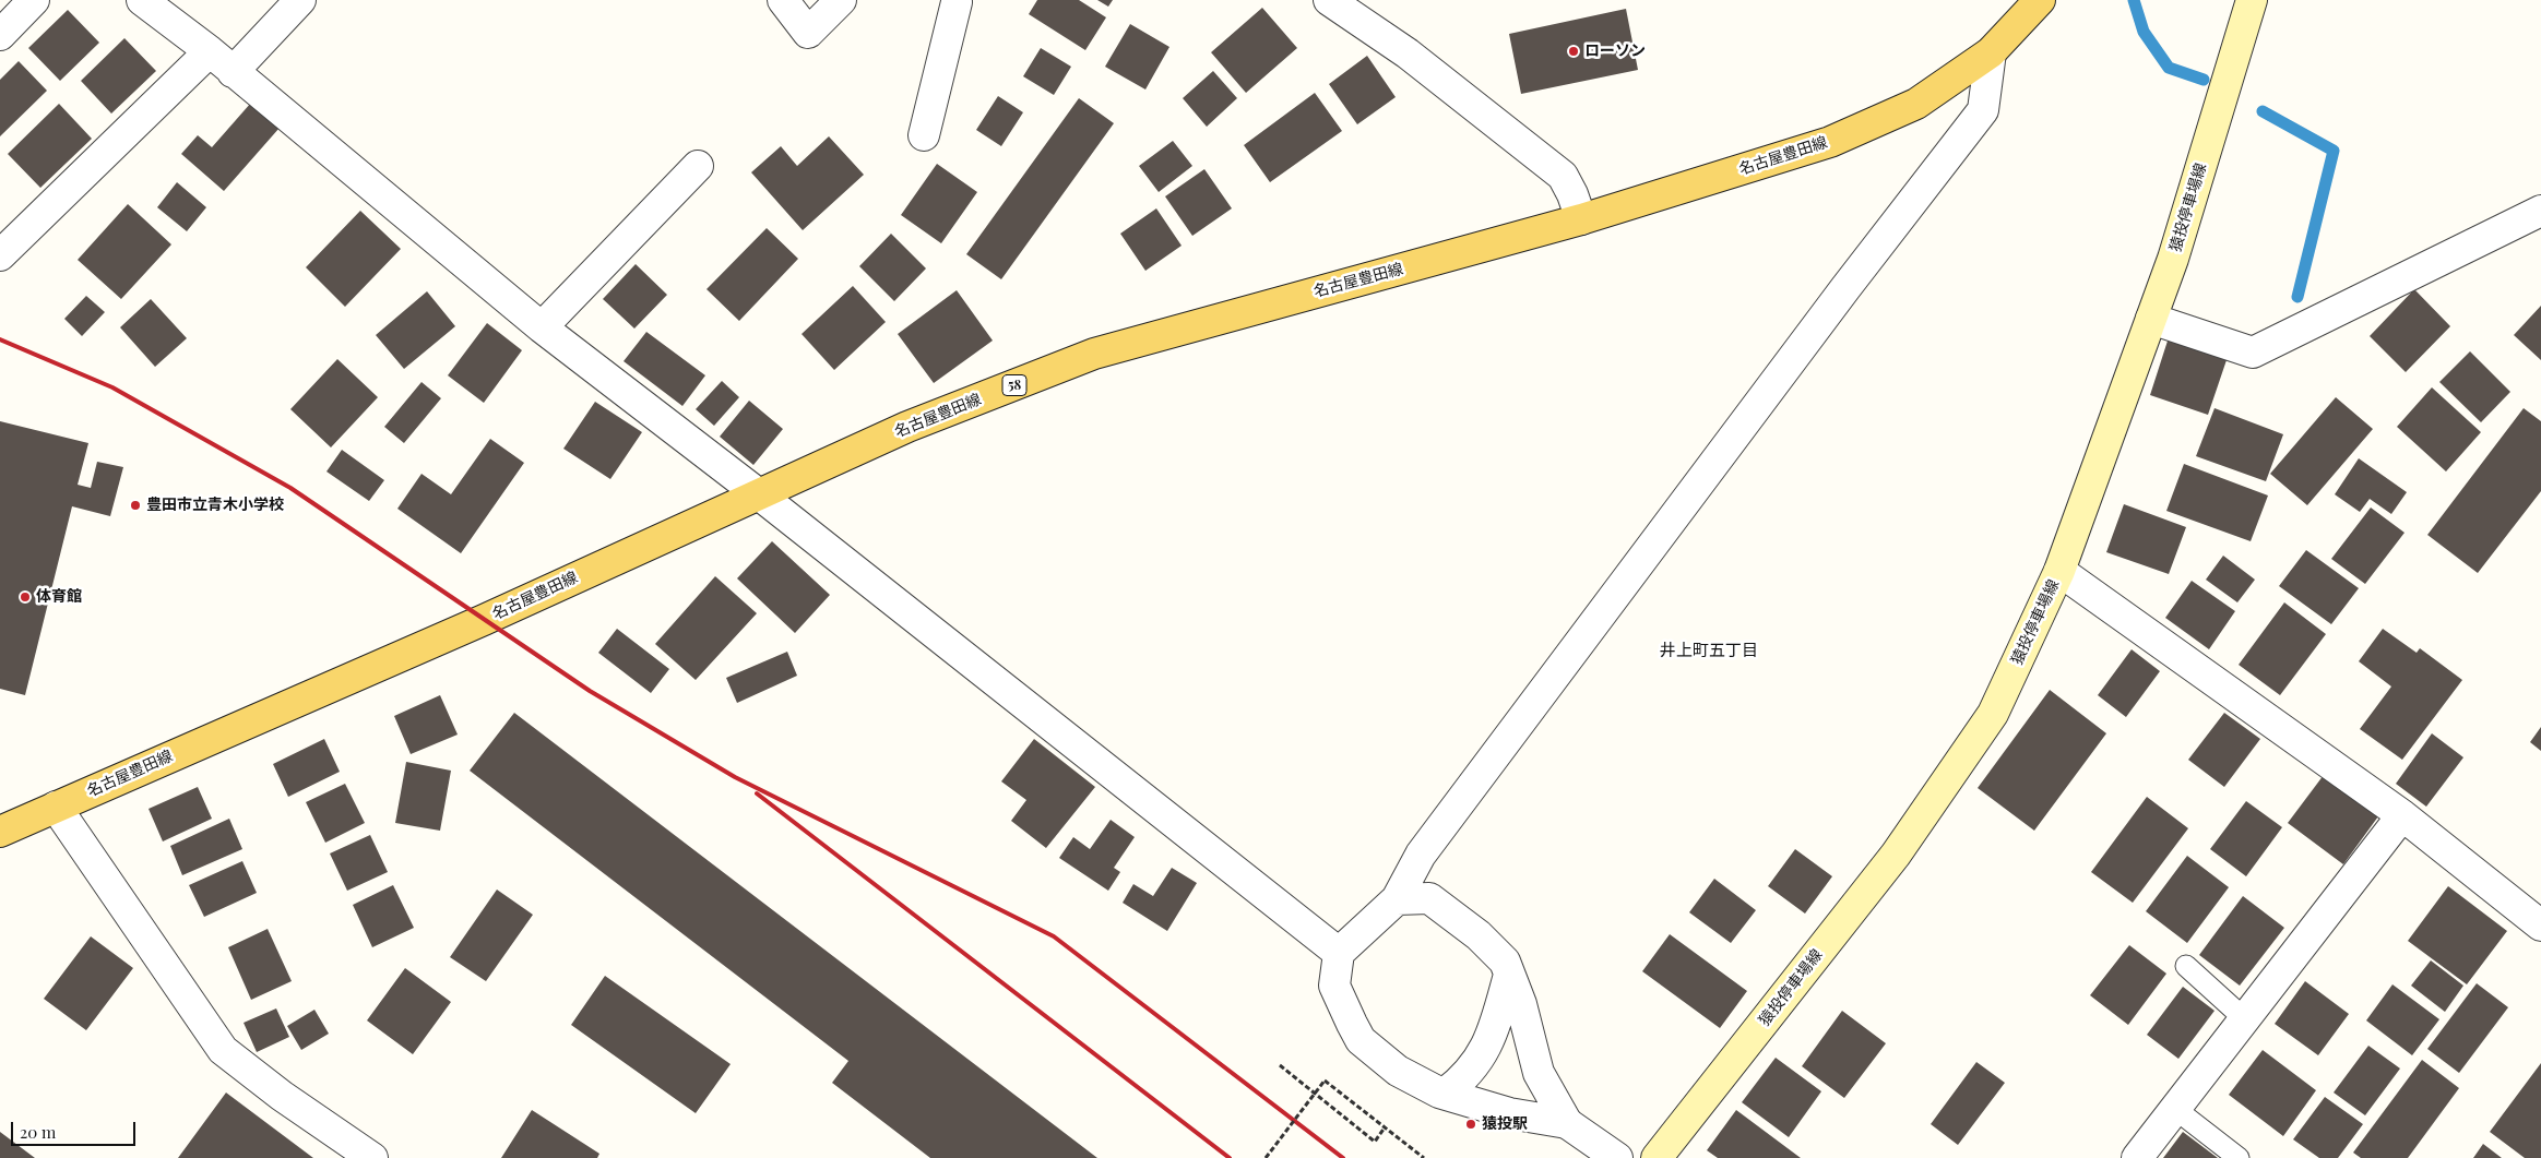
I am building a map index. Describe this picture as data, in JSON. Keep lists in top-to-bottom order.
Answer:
{
  "streets": {
    "main road": ["名古屋豊田線", "猿投停車場線", "58"]
  },
  "districts": ["井上町五丁目"],
  "places": [
    "ローソン",
    "豊田市立青木小学校",
    "体育館",
    "猿投駅"
  ],
  "scale_bar": "20 m"
}
